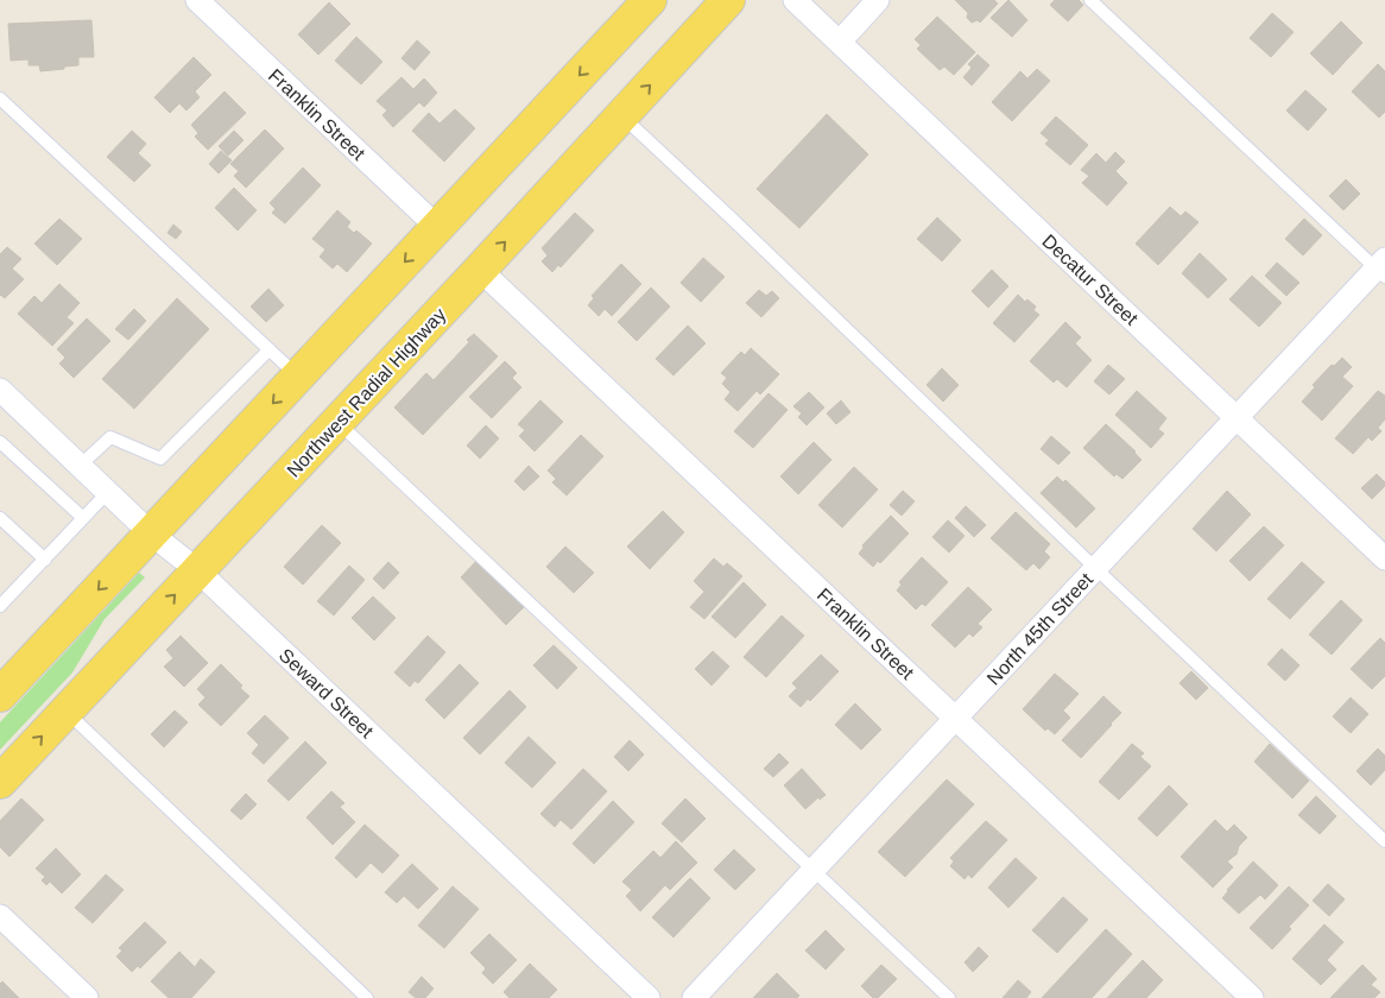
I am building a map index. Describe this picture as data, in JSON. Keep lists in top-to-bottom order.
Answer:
{
  "streets": {
    "main road": ["Northwest Radial Highway"],
    "street": [
      "Franklin Street",
      "Decatur Street",
      "North 45th Street",
      "Seward Street"
    ]
  },
  "crossings": [
    ["Franklin Street", "Northwest Radial Highway"],
    ["Franklin Street", "North 45th Street"],
    ["Decatur Street", "North 45th Street"],
    ["Northwest Radial Highway", "Seward Street"]
  ]
}
